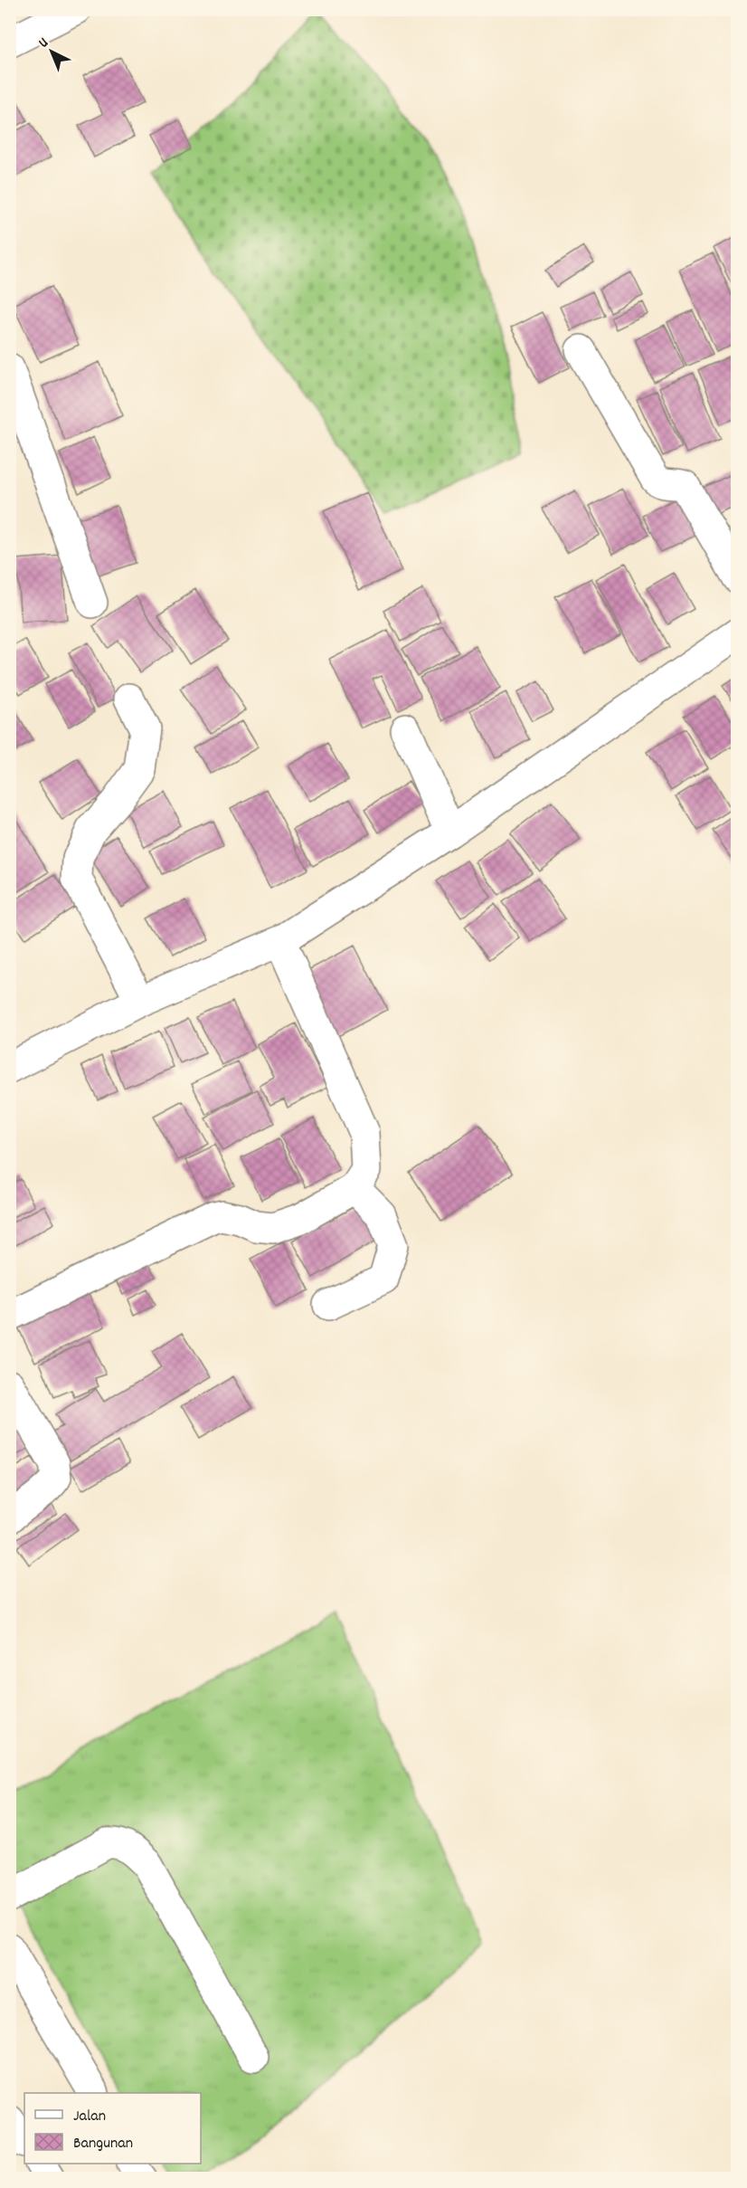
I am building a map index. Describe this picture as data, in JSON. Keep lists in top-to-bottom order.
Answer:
{
  "legend": ["Jalan", "Bangunan"],
  "north": "top left"
}
